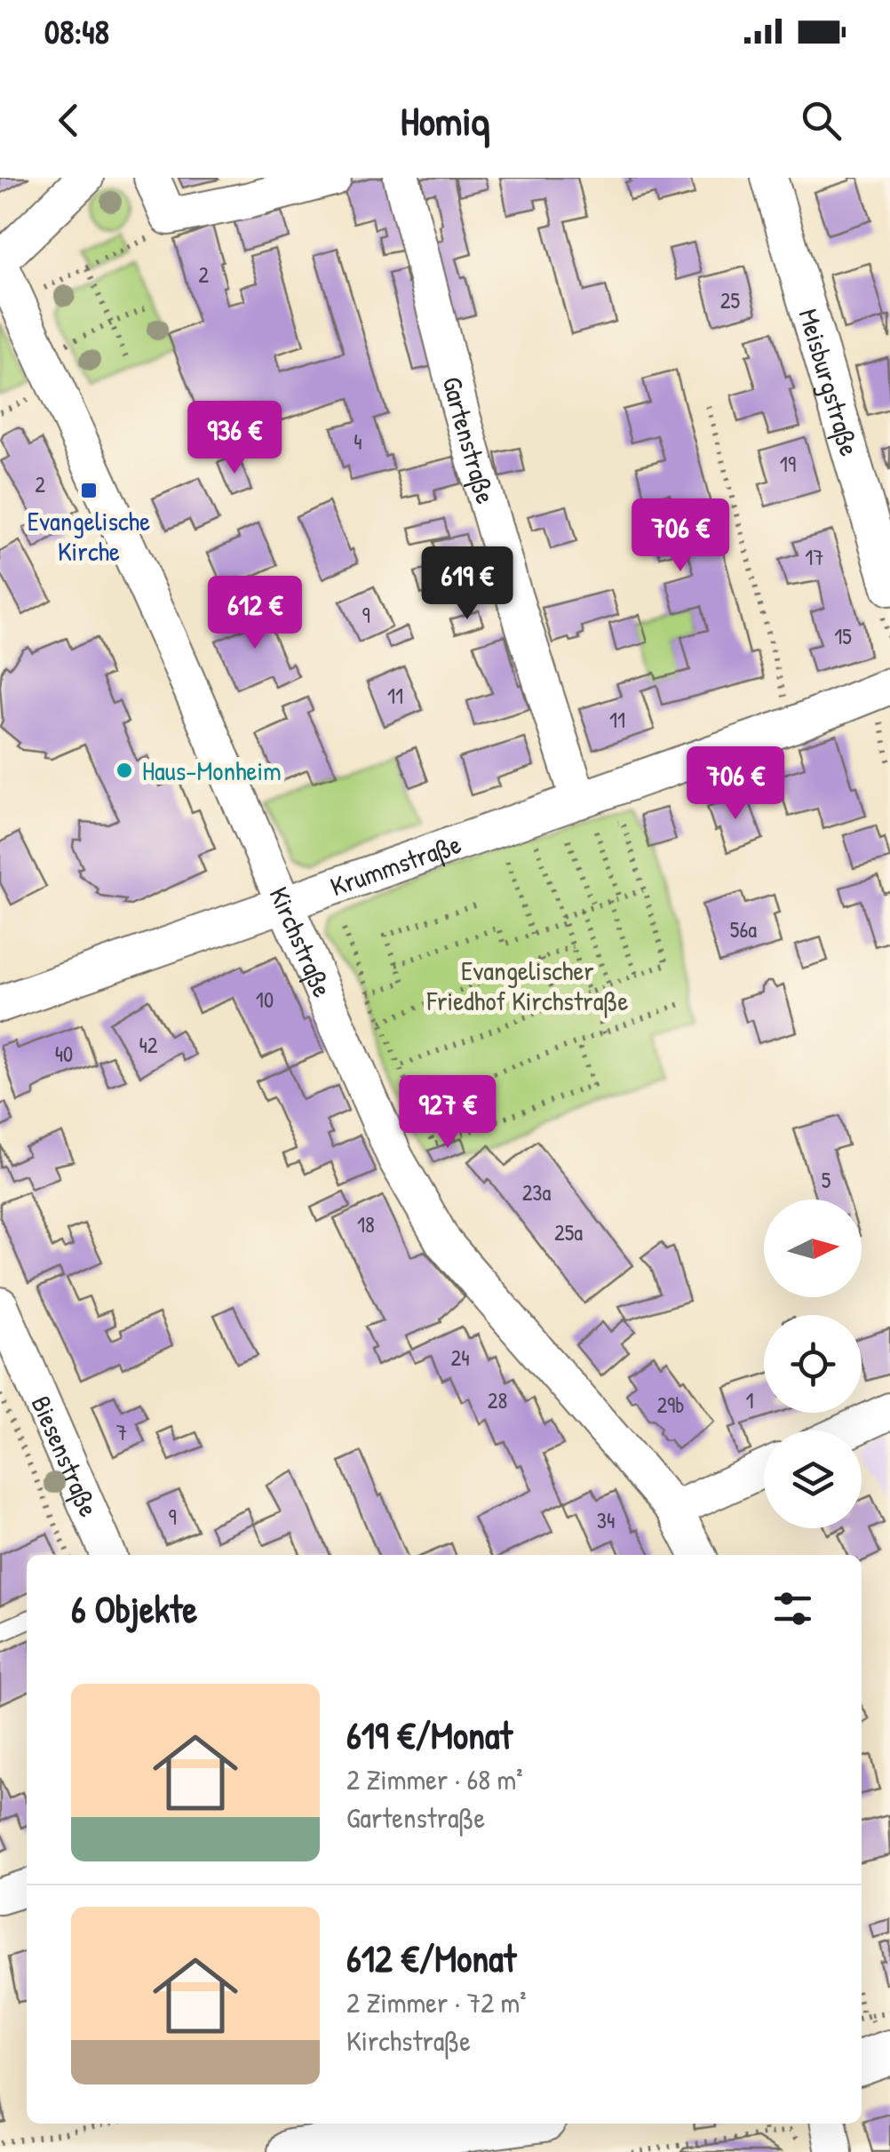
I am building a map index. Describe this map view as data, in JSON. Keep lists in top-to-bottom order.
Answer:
{
  "streets": {
    "street": [
      "Meisburgstraße",
      "Gartenstraße",
      "Krummstraße",
      "Kirchstraße",
      "Biesenstraße"
    ]
  },
  "crossings": [
    ["Gartenstraße", "Krummstraße"],
    ["Krummstraße", "Kirchstraße"]
  ],
  "parks": ["Evangelischer Friedhof Kirchstraße"],
  "places": {
    "transit": ["Evangelische Kirche"],
    "other": ["Haus-Monheim"]
  },
  "house_numbers": [
    "2",
    "25",
    "4",
    "19",
    "2",
    "17",
    "9",
    "15",
    "11",
    "11",
    "56a",
    "10",
    "42",
    "40",
    "5",
    "23a",
    "18",
    "25a",
    "24",
    "28",
    "1",
    "29b",
    "7",
    "9",
    "34"
  ],
  "north": "right",
  "page": {
    "status": "08:48",
    "header": "Homiq",
    "price": [
      "936 €",
      "706 €",
      "619 €",
      "612 €",
      "706 €",
      "927 €"
    ],
    "heading": "6 Objekte",
    "list": [
      {
        "name": "619 €/Monat",
        "note": "2 Zimmer · 68 m² · Gartenstraße"
      },
      {
        "name": "612 €/Monat",
        "note": "2 Zimmer · 72 m² · Kirchstraße"
      }
    ]
  }
}
